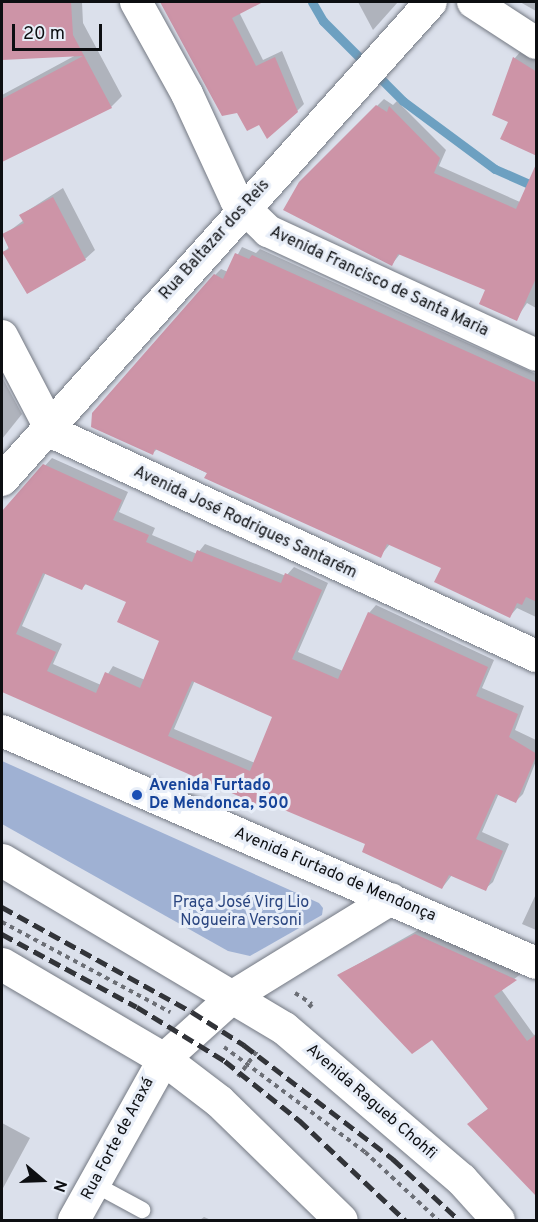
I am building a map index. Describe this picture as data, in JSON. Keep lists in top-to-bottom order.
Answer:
{
  "streets": {
    "highway": ["Avenida Ragueb Chohfi"],
    "street": [
      "Rua Baltazar dos Reis",
      "Avenida Francisco de Santa Maria",
      "Avenida José Rodrigues Santarém",
      "Avenida Furtado de Mendonça",
      "Rua Forte de Araxá"
    ]
  },
  "crossings": [
    ["Rua Baltazar dos Reis", "Avenida Francisco de Santa Maria"],
    ["Rua Baltazar dos Reis", "Avenida José Rodrigues Santarém"]
  ],
  "parks": ["Praça José Virg Lio Nogueira Versoni"],
  "places": ["Avenida Furtado De Mendonca, 500"],
  "scale_bar": "20 m",
  "north": "right"
}
